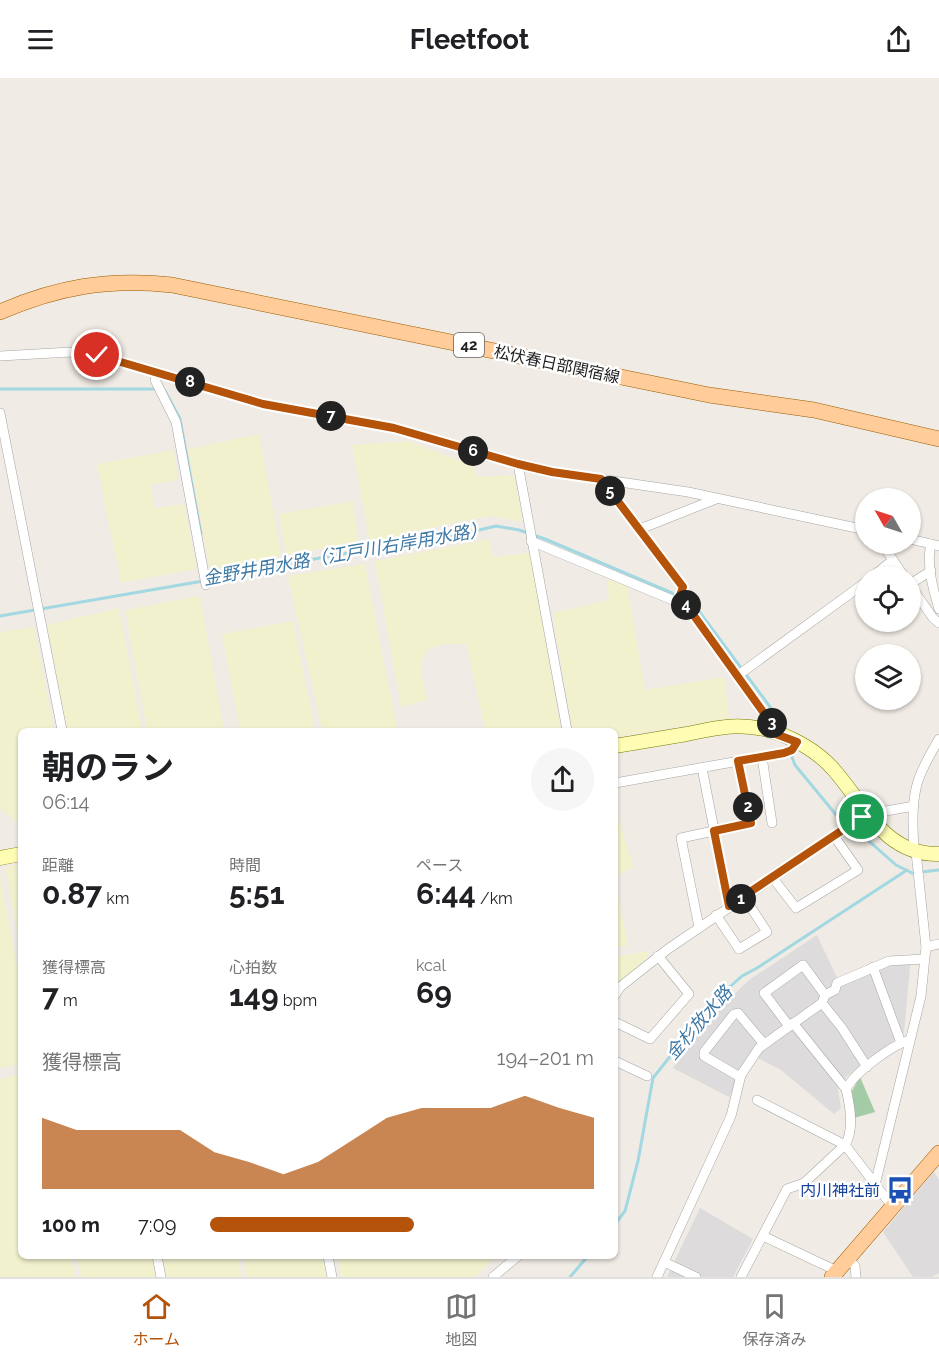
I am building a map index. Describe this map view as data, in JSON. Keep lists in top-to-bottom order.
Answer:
{
  "streets": {
    "main road": ["42", "松伏春日部関宿線"]
  },
  "water": ["金野井用水路（江戸川右岸用水路）", "金杉放水路"],
  "places": {
    "bus stop": ["内川神社前"]
  },
  "north": "top left",
  "page": {
    "header": "Fleetfoot",
    "pins": [
      "8",
      "7",
      "6",
      "5",
      "4",
      "3",
      "2",
      "1"
    ],
    "heading": ["朝のラン", "06:14"],
    "stats": [
      ["距離", "0.87 km"],
      ["時間", "5:51"],
      ["ペース", "6:44 /km"],
      ["獲得標高", "7 m"],
      ["心拍数", "149 bpm"],
      ["kcal", "69"]
    ],
    "chart": ["獲得標高", "194–201 m"],
    "list": [
      {
        "name": "100 m",
        "note": "7:09"
      }
    ],
    "tabs": ["ホーム", "地図", "保存済み"]
  }
}
